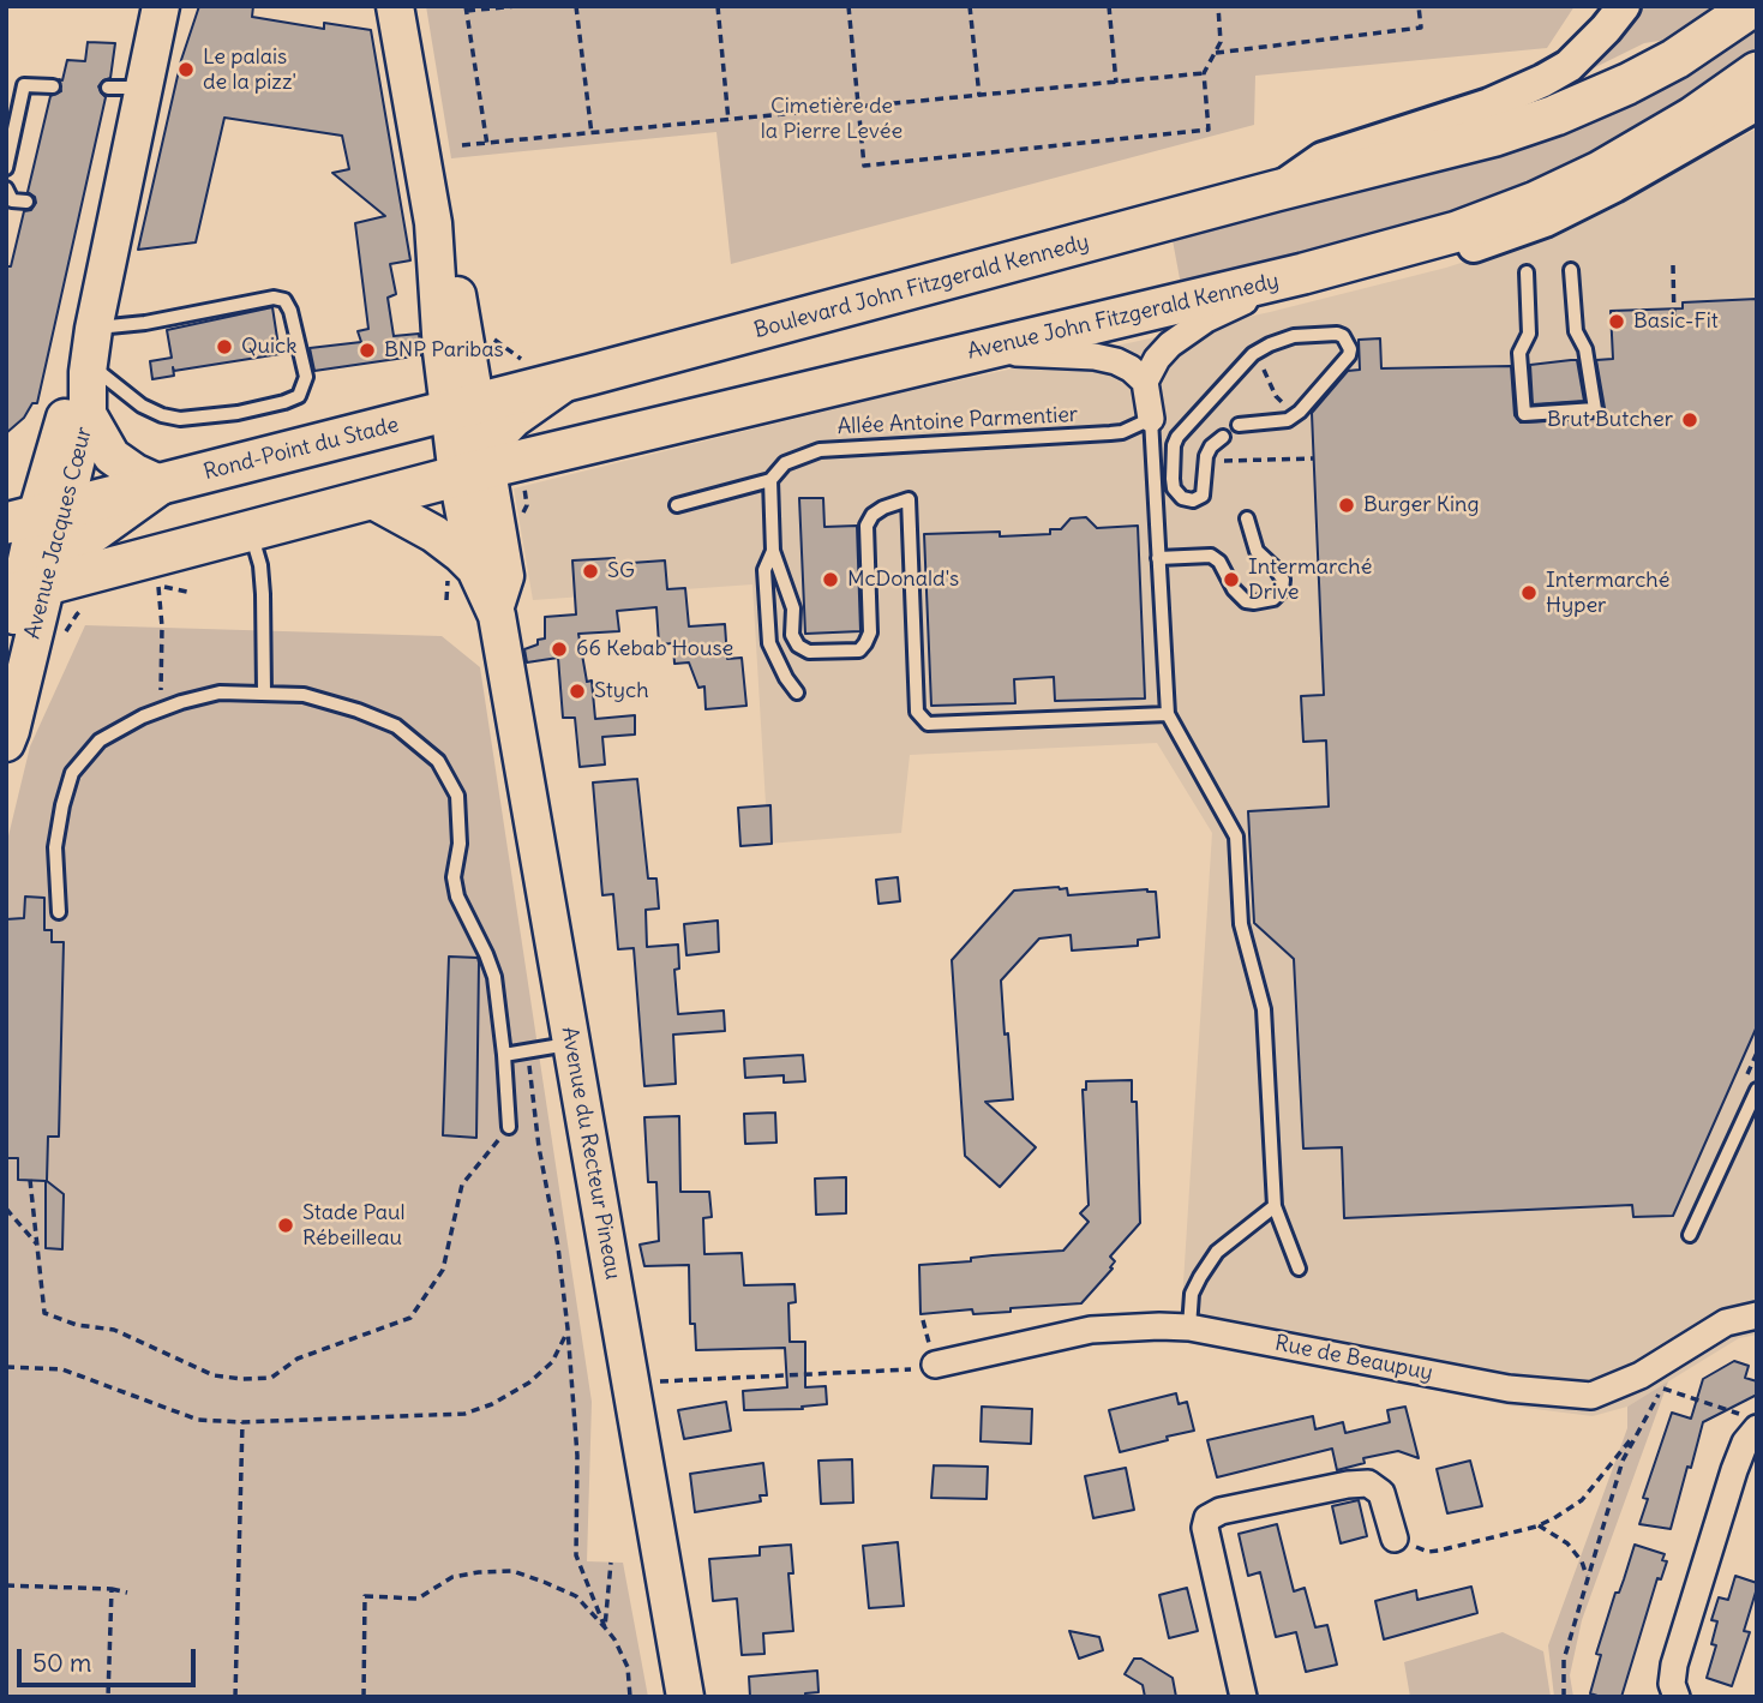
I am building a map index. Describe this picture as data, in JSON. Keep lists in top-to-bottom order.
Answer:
{
  "streets": {
    "main road": [
      "Boulevard John Fitzgerald Kennedy",
      "Avenue John Fitzgerald Kennedy",
      "Rond-Point du Stade",
      "Avenue Jacques Cœur",
      "Avenue du Recteur Pineau"
    ],
    "street": ["Rue de Beaupuy"],
    "lane": ["Allée Antoine Parmentier"]
  },
  "crossings": [
    ["Boulevard John Fitzgerald Kennedy", "Rond-Point du Stade"],
    ["Avenue John Fitzgerald Kennedy", "Avenue du Recteur Pineau"],
    ["Rond-Point du Stade", "Avenue Jacques Cœur"],
    ["Rond-Point du Stade", "Avenue du Recteur Pineau"]
  ],
  "parks": ["Cimetière de la Pierre Levée"],
  "places": [
    "Le palais de la pizz'",
    "Basic-Fit",
    "Quick",
    "BNP Paribas",
    "Brut Butcher",
    "Burger King",
    "SG",
    "McDonald's",
    "Intermarché Drive",
    "Intermarché Hyper",
    "66 Kebab House",
    "Stych",
    "Stade Paul Rébeilleau"
  ],
  "scale_bar": "50 m"
}
